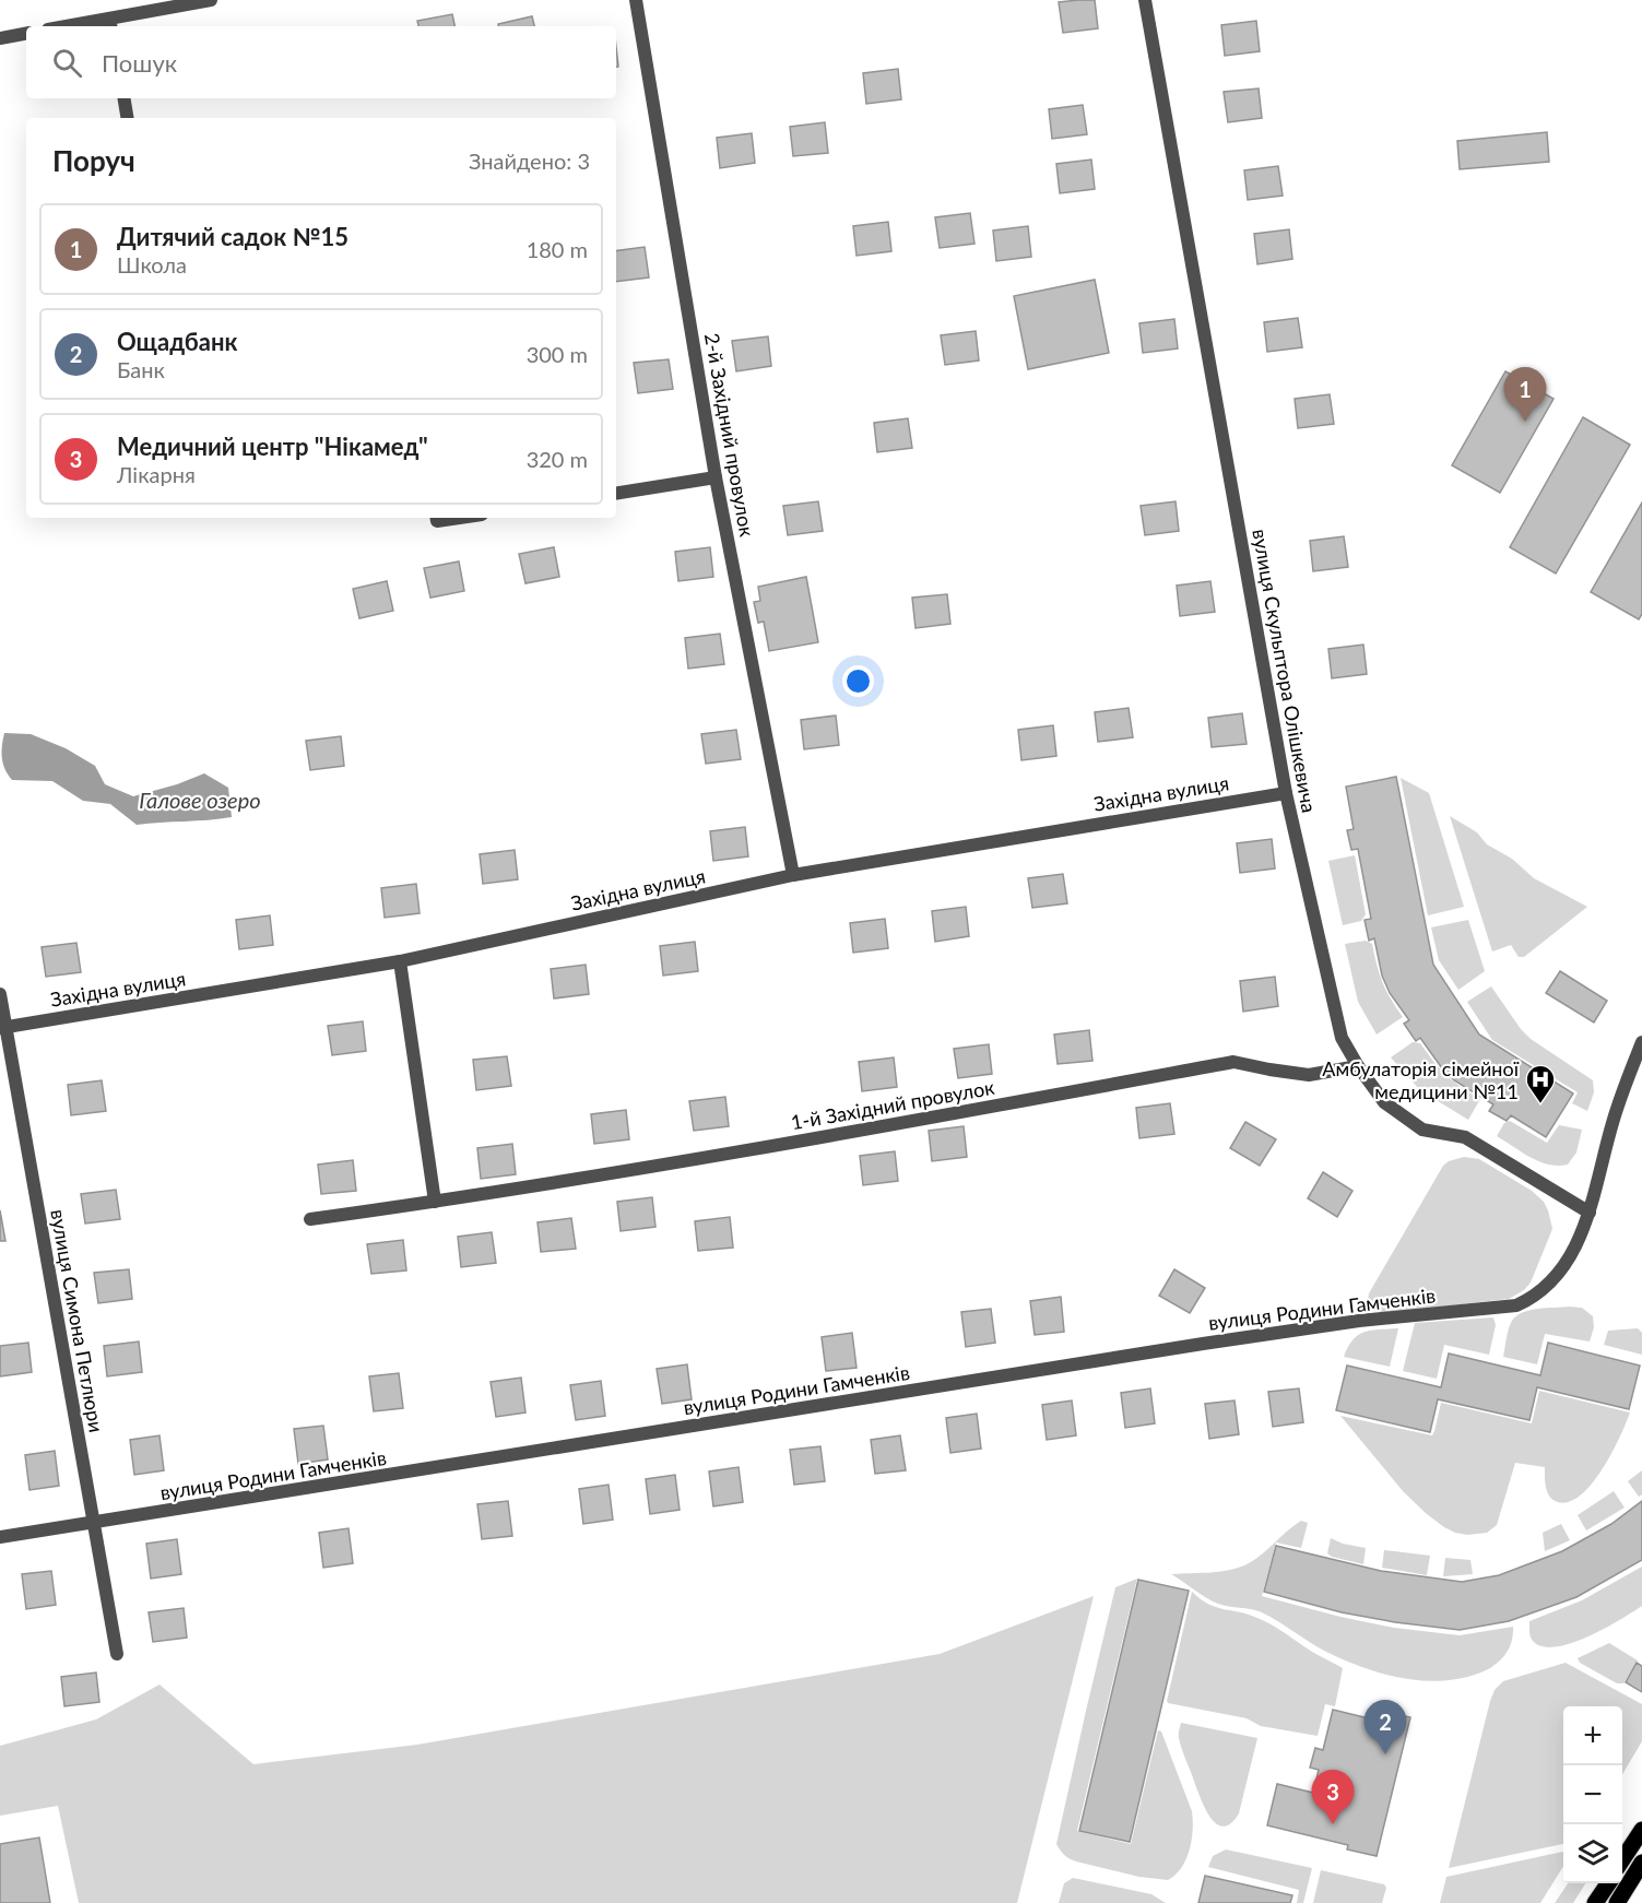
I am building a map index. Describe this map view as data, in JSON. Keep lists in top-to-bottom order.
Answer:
{
  "streets": {
    "street": [
      "2-й Західний провулок",
      "вулиця Скульптора Олішкевича",
      "Західна вулиця",
      "1-й Західний провулок",
      "вулиця Родини Гамченків",
      "вулиця Симона Петлюри"
    ]
  },
  "crossings": [
    ["2-й Західний провулок", "Західна вулиця"],
    ["вулиця Скульптора Олішкевича", "Західна вулиця"],
    ["вулиця Скульптора Олішкевича", "1-й Західний провулок"],
    ["вулиця Скульптора Олішкевича", "вулиця Родини Гамченків"],
    ["Західна вулиця", "вулиця Симона Петлюри"],
    ["вулиця Родини Гамченків", "вулиця Симона Петлюри"]
  ],
  "water": ["Галове озеро"],
  "places": {
    "hospital": ["Амбулаторія сімейної медицини №11"]
  },
  "page": {
    "search": "Пошук",
    "heading": ["Поруч", "Знайдено: 3"],
    "list": [
      {
        "mark": "1",
        "name": "Дитячий садок №15",
        "note": "Школа",
        "value": "180 m"
      },
      {
        "mark": "2",
        "name": "Ощадбанк",
        "note": "Банк",
        "value": "300 m"
      },
      {
        "mark": "3",
        "name": "Медичний центр \"Нікамед\"",
        "note": "Лікарня",
        "value": "320 m"
      }
    ],
    "pins": ["1", "2", "3"],
    "map_buttons": ["+", "−"]
  }
}
